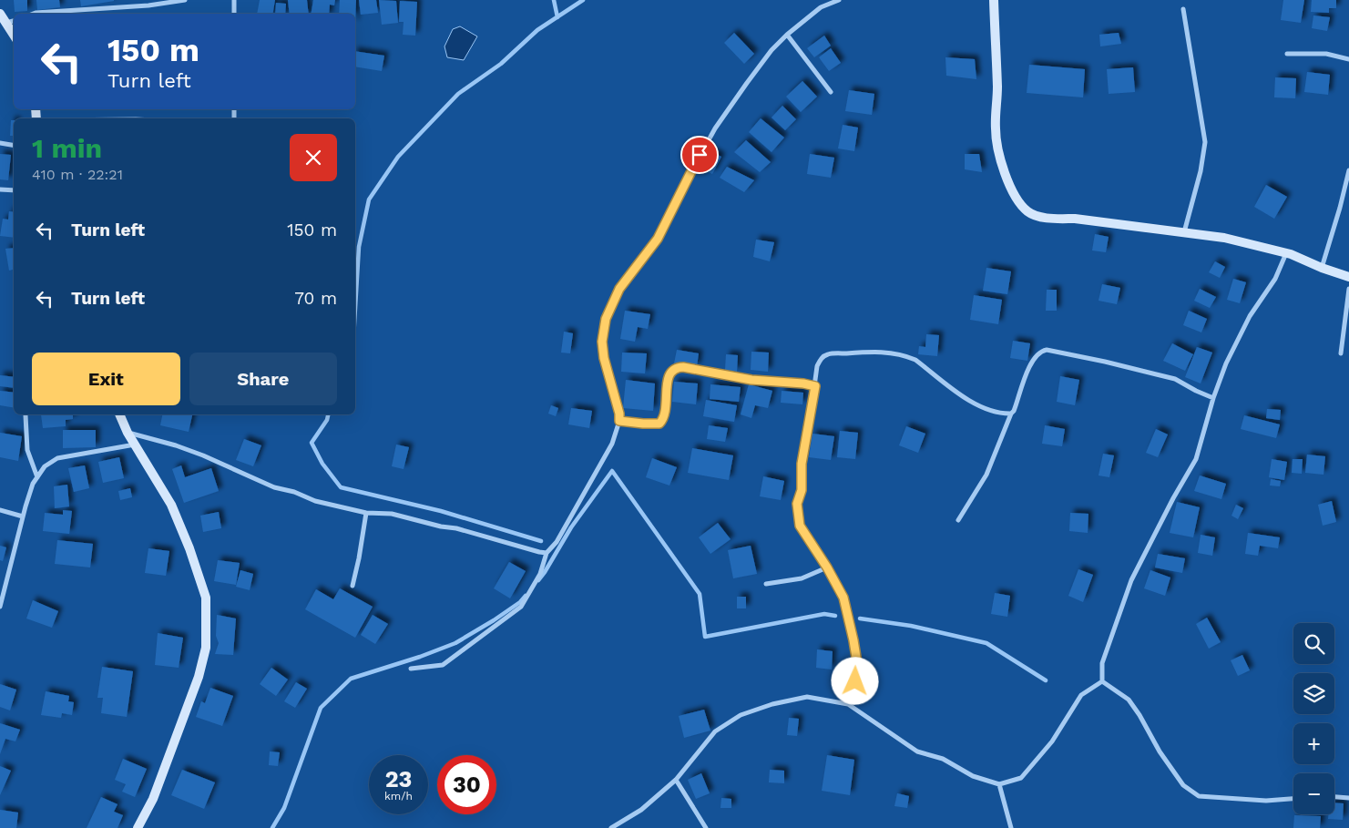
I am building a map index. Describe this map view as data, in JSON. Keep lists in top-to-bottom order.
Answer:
{
  "page": {
    "turn": ["150 m", "Turn left"],
    "heading": ["1 min", "410 m · 22:21"],
    "list": [
      {
        "name": "Turn left",
        "value": "150 m"
      },
      {
        "name": "Turn left",
        "value": "70 m"
      }
    ],
    "buttons": ["Exit", "Share"],
    "map_buttons": ["+", "−"],
    "speed": "23 km/h",
    "limit": "30"
  }
}
